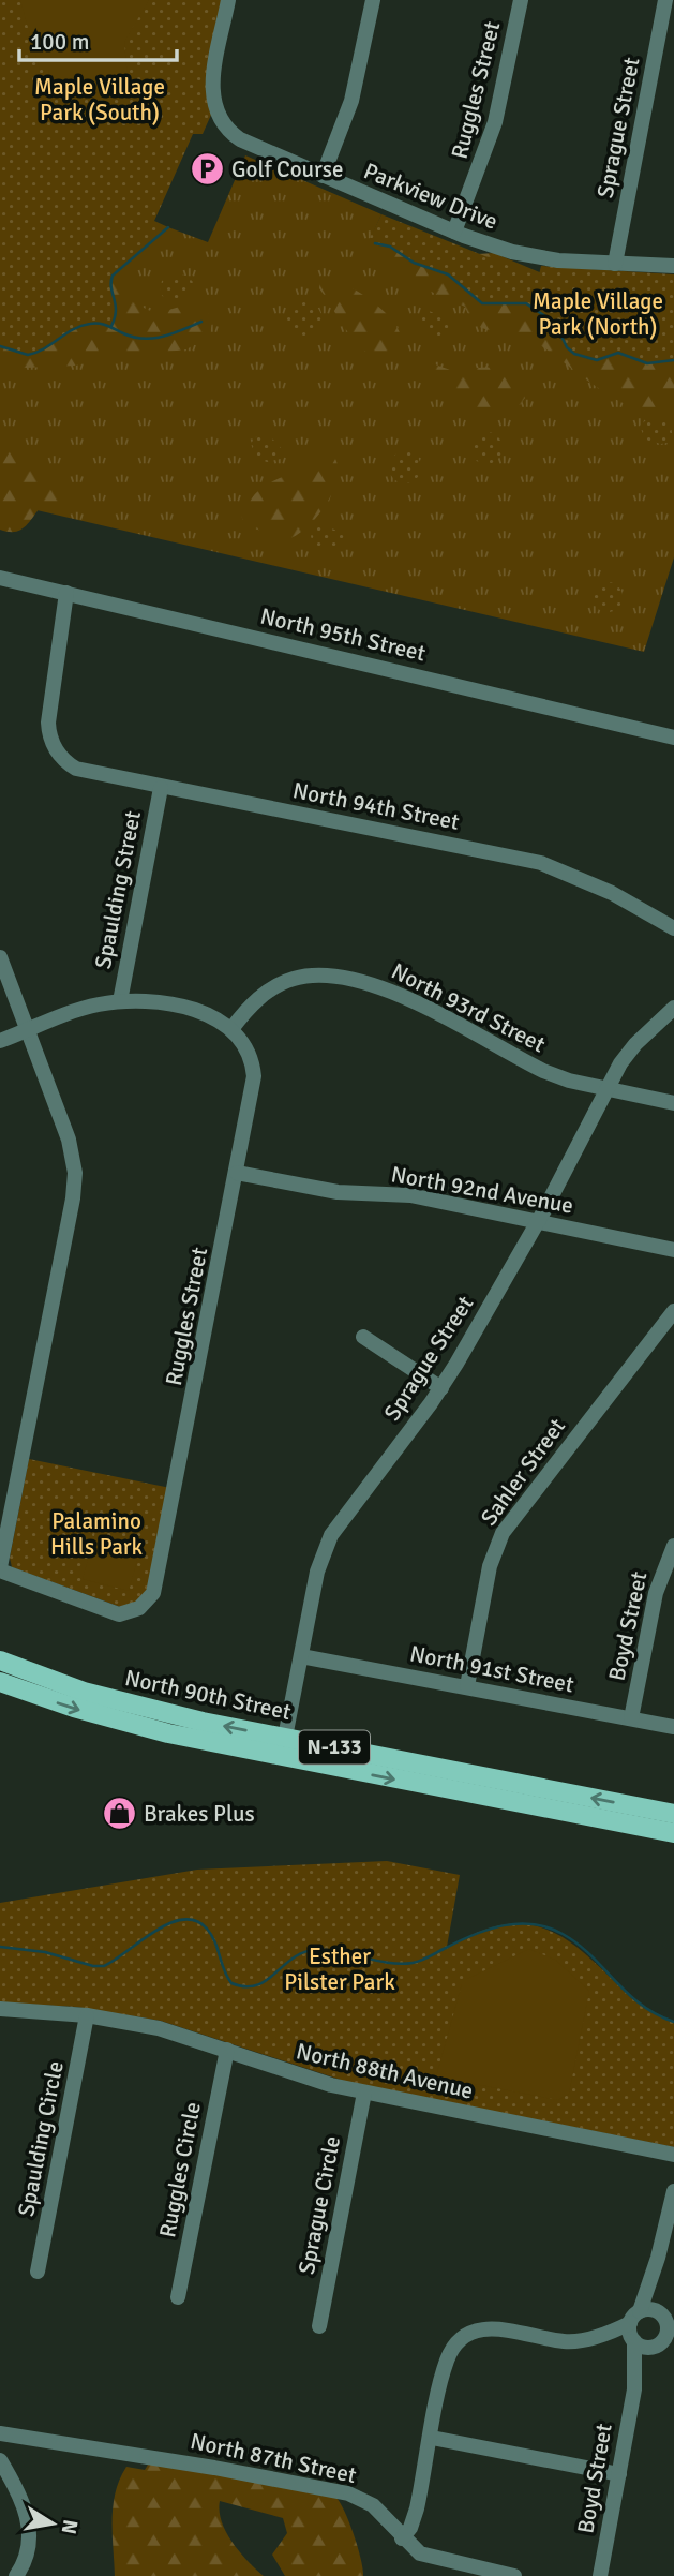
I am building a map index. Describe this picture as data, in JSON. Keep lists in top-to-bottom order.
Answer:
{
  "streets": {
    "main road": ["North 90th Street", "N-133"],
    "street": [
      "Ruggles Street",
      "Sprague Street",
      "Parkview Drive",
      "North 95th Street",
      "North 94th Street",
      "Spaulding Street",
      "North 93rd Street",
      "North 92nd Avenue",
      "Sahler Street",
      "Boyd Street",
      "North 91st Street",
      "North 88th Avenue",
      "Spaulding Circle",
      "Ruggles Circle",
      "Sprague Circle",
      "North 87th Street"
    ]
  },
  "crossings": [
    ["Ruggles Street", "Parkview Drive"],
    ["Ruggles Street", "North 93rd Street"],
    ["Ruggles Street", "North 92nd Avenue"],
    ["Sprague Street", "Parkview Drive"],
    ["Sprague Street", "North 93rd Street"],
    ["Sprague Street", "North 92nd Avenue"],
    ["Sprague Street", "North 91st Street"],
    ["Sprague Street", "North 90th Street"],
    ["North 95th Street", "North 94th Street"],
    ["North 94th Street", "Spaulding Street"],
    ["Sahler Street", "North 91st Street"],
    ["Boyd Street", "North 91st Street"],
    ["North 88th Avenue", "Spaulding Circle"],
    ["North 88th Avenue", "Ruggles Circle"],
    ["North 88th Avenue", "Sprague Circle"]
  ],
  "parks": [
    "Maple Village Park (South)",
    "Maple Village Park (North)",
    "Palamino Hills Park",
    "Esther Pilster Park"
  ],
  "places": {
    "parking": ["Golf Course"],
    "shop": ["Brakes Plus"]
  },
  "scale_bar": "100 m",
  "north": "right"
}
